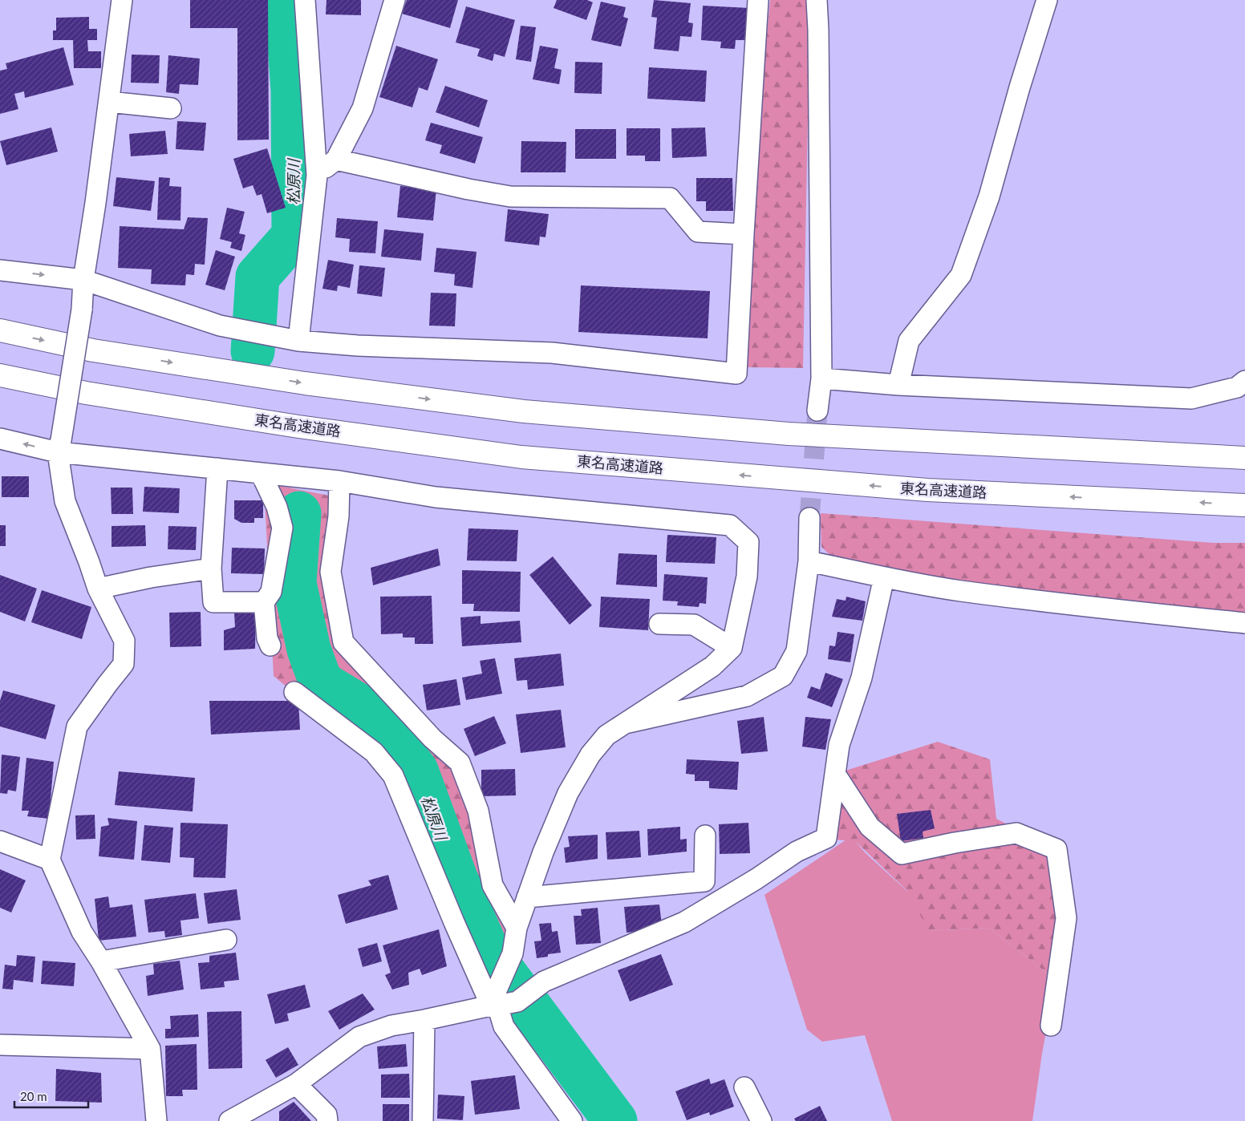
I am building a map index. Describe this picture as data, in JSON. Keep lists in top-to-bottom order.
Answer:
{
  "streets": {
    "highway": ["東名高速道路"]
  },
  "water": ["松原川"],
  "scale_bar": "20 m"
}
